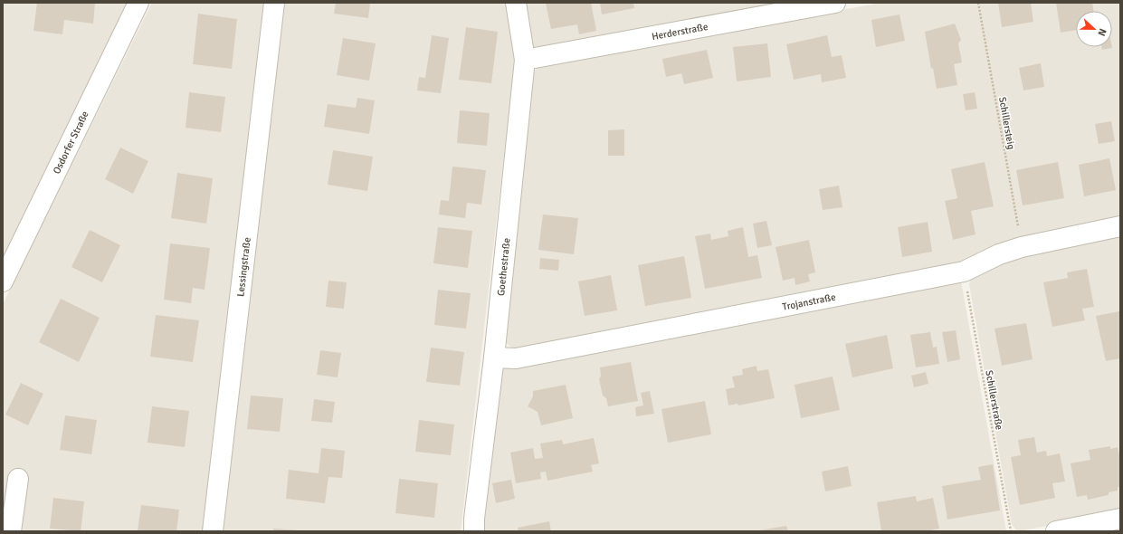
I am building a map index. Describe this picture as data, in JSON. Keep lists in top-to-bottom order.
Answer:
{
  "streets": {
    "street": [
      "Herderstraße",
      "Osdorfer Straße",
      "Lessingstraße",
      "Goethestraße",
      "Trojanstraße"
    ],
    "path": ["Schillersteig", "Schillerstraße"]
  },
  "crossings": [
    ["Herderstraße", "Goethestraße"],
    ["Schillersteig", "Trojanstraße"],
    ["Goethestraße", "Trojanstraße"],
    ["Trojanstraße", "Schillerstraße"]
  ],
  "north": "right"
}
